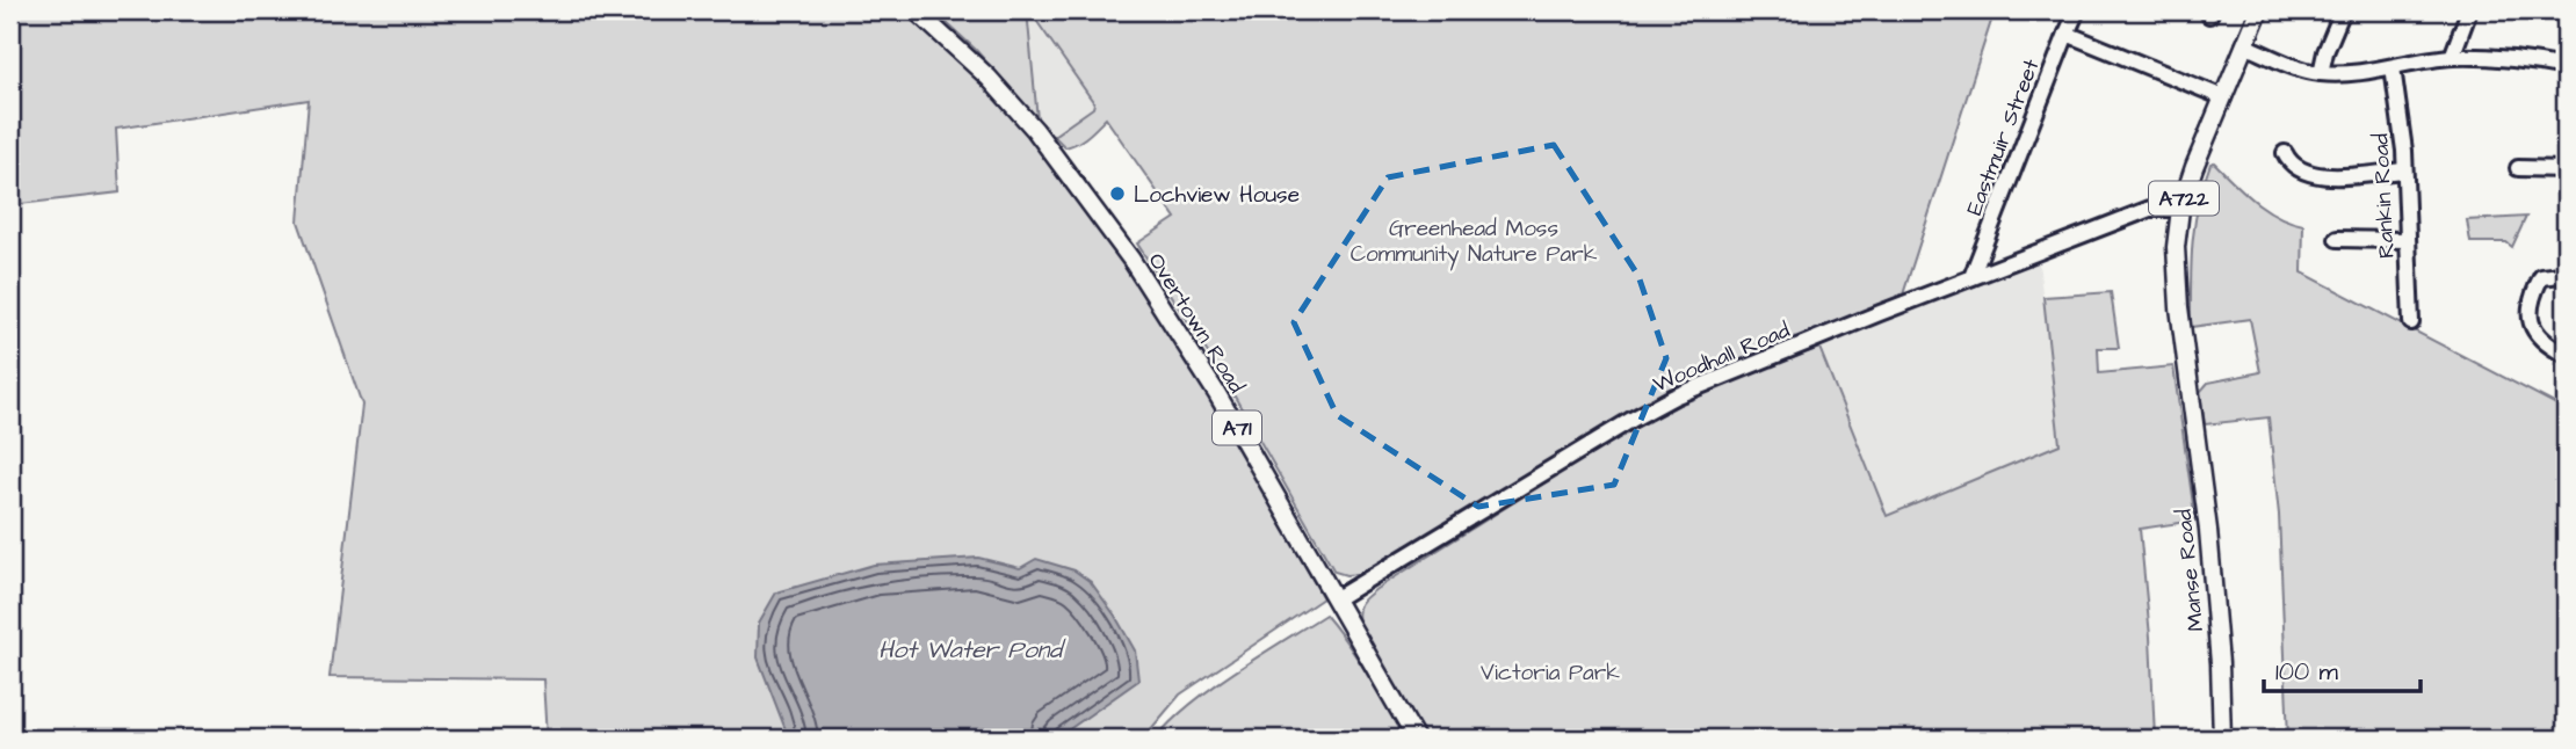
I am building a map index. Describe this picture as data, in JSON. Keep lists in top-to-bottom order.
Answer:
{
  "streets": {
    "main road": [
      "A722",
      "Overtown Road",
      "A71",
      "Manse Road"
    ],
    "street": ["Eastmuir Street", "Rankin Road", "Woodhall Road"]
  },
  "crossings": [
    ["Eastmuir Street", "Woodhall Road"],
    ["A722", "Woodhall Road"],
    ["A722", "Manse Road"],
    ["Overtown Road", "Woodhall Road"],
    ["Woodhall Road", "Manse Road"]
  ],
  "water": ["Hot Water Pond"],
  "parks": ["Greenhead Moss Community Nature Park", "Victoria Park"],
  "places": ["Lochview House"],
  "scale_bar": "100 m"
}
